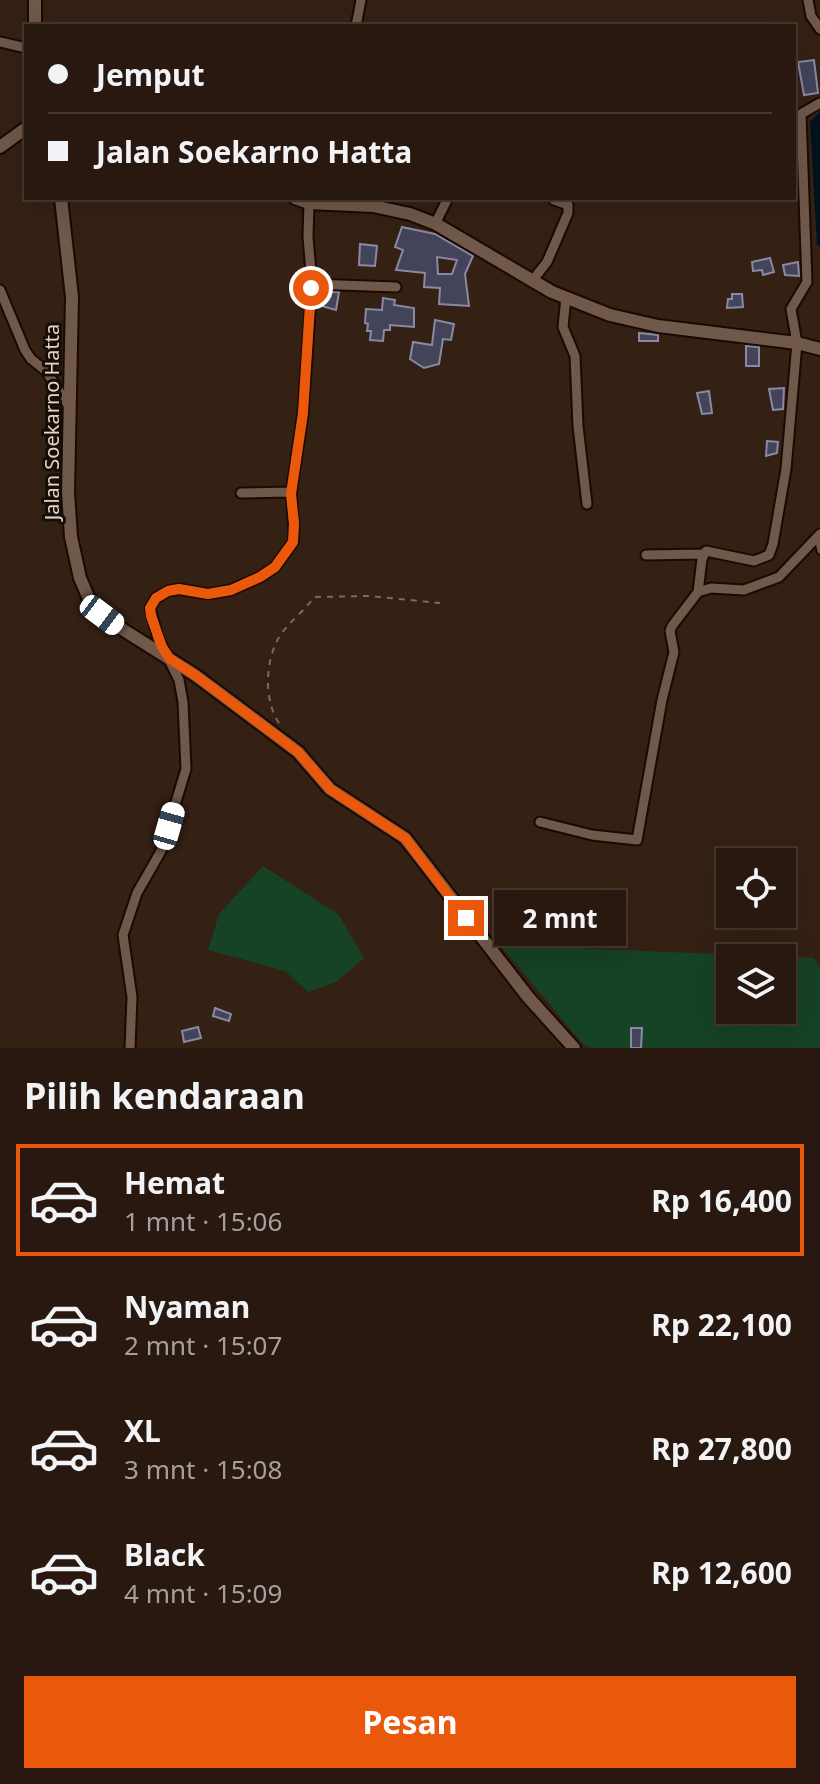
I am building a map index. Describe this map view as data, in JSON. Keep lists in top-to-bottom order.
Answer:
{
  "streets": {
    "street": ["Jalan Soekarno Hatta"]
  },
  "page": {
    "banner": ["Jemput", "Jalan Soekarno Hatta"],
    "bubble": "2 mnt",
    "heading": "Pilih kendaraan",
    "list": [
      {
        "name": "Hemat",
        "note": "1 mnt · 15:06",
        "value": "Rp 16,400"
      },
      {
        "name": "Nyaman",
        "note": "2 mnt · 15:07",
        "value": "Rp 22,100"
      },
      {
        "name": "XL",
        "note": "3 mnt · 15:08",
        "value": "Rp 27,800"
      },
      {
        "name": "Black",
        "note": "4 mnt · 15:09",
        "value": "Rp 12,600"
      }
    ],
    "buttons": "Pesan"
  }
}
